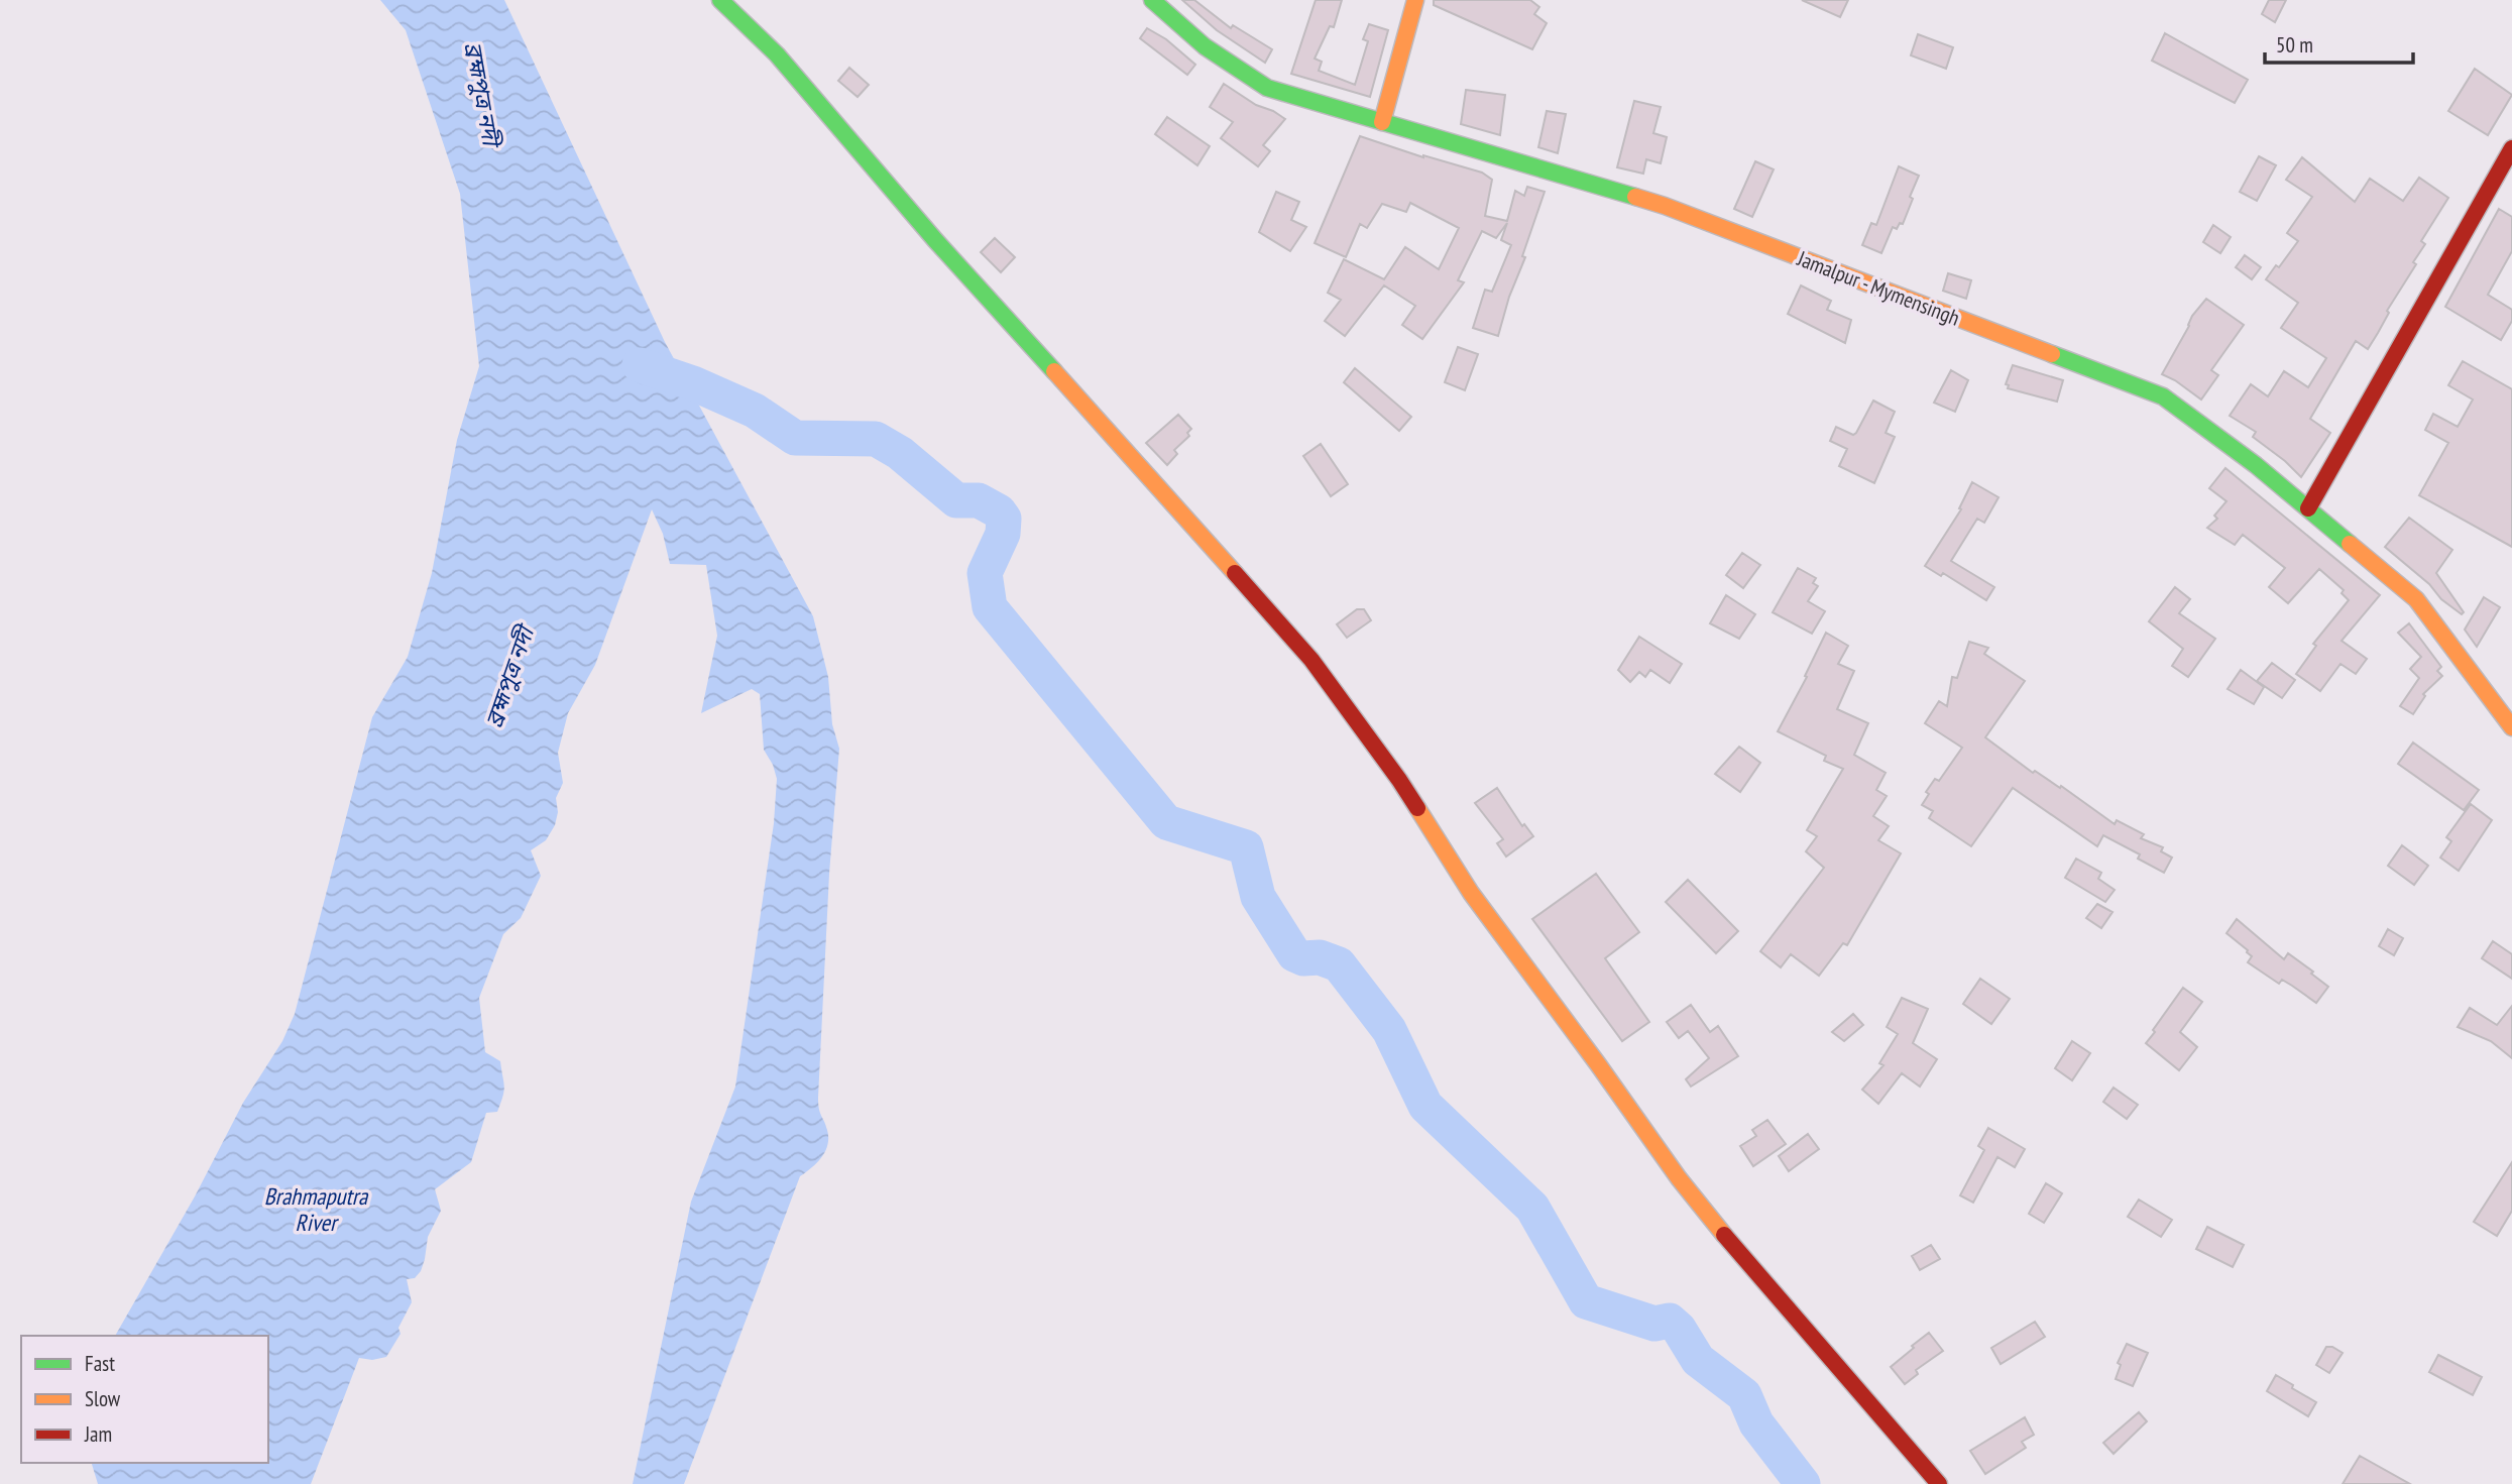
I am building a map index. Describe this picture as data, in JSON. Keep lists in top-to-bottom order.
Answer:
{
  "streets": {
    "street": ["Jamalpur - Mymensingh"]
  },
  "water": ["ব্রহ্মপুত্র নদী", "Brahmaputra River"],
  "legend": ["Fast", "Slow", "Jam"],
  "scale_bar": "50 m"
}
